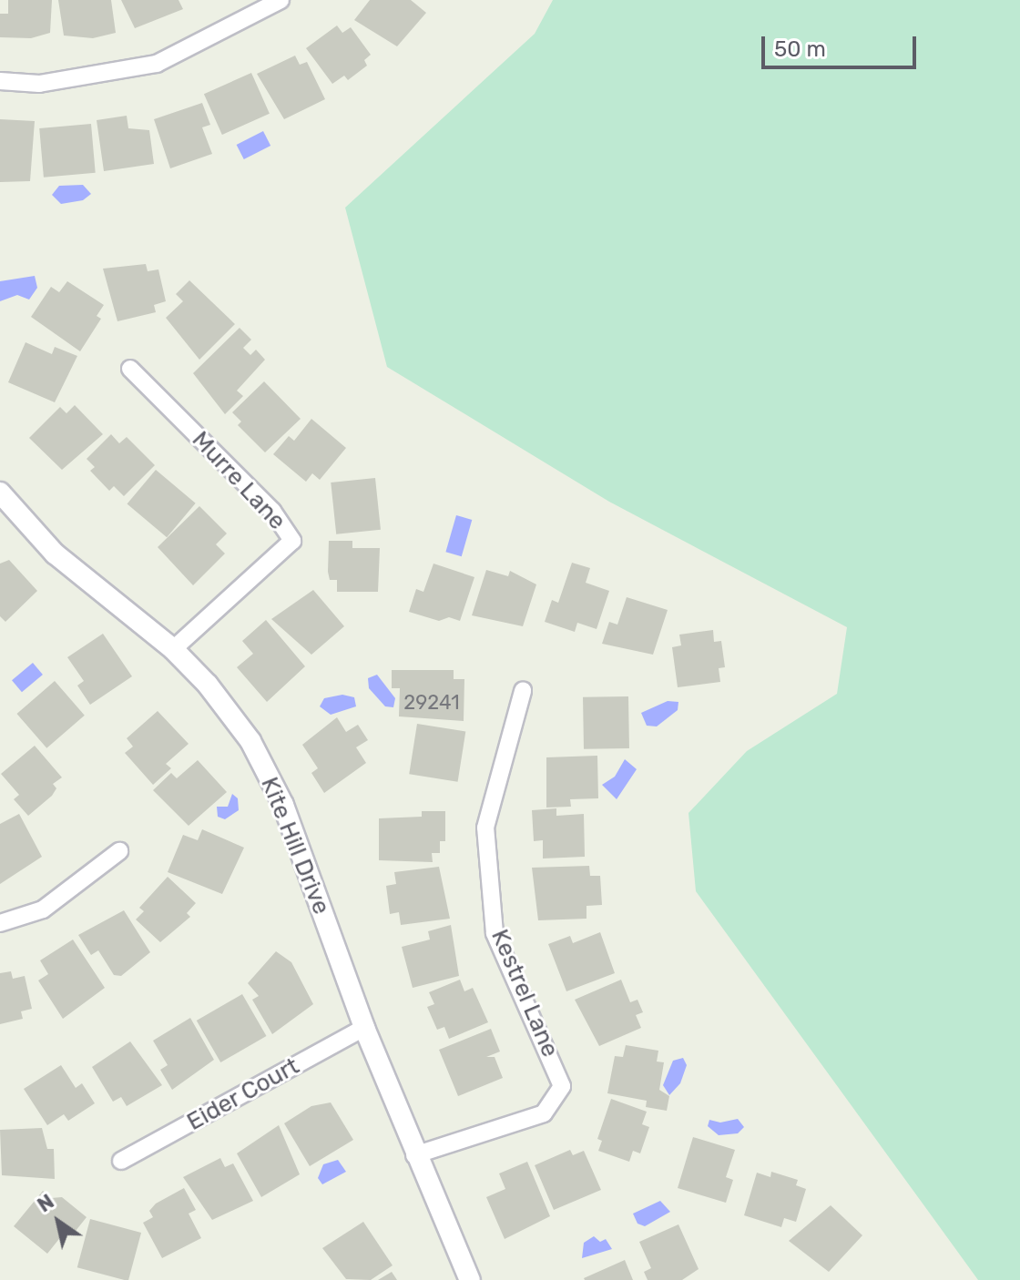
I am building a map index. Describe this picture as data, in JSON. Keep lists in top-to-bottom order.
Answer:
{
  "streets": {
    "street": [
      "Murre Lane",
      "Kite Hill Drive",
      "Kestrel Lane",
      "Eider Court"
    ]
  },
  "crossings": [
    ["Murre Lane", "Kite Hill Drive"],
    ["Kite Hill Drive", "Kestrel Lane"],
    ["Kite Hill Drive", "Eider Court"]
  ],
  "house_numbers": ["29241"],
  "scale_bar": "50 m",
  "north": "top left"
}
